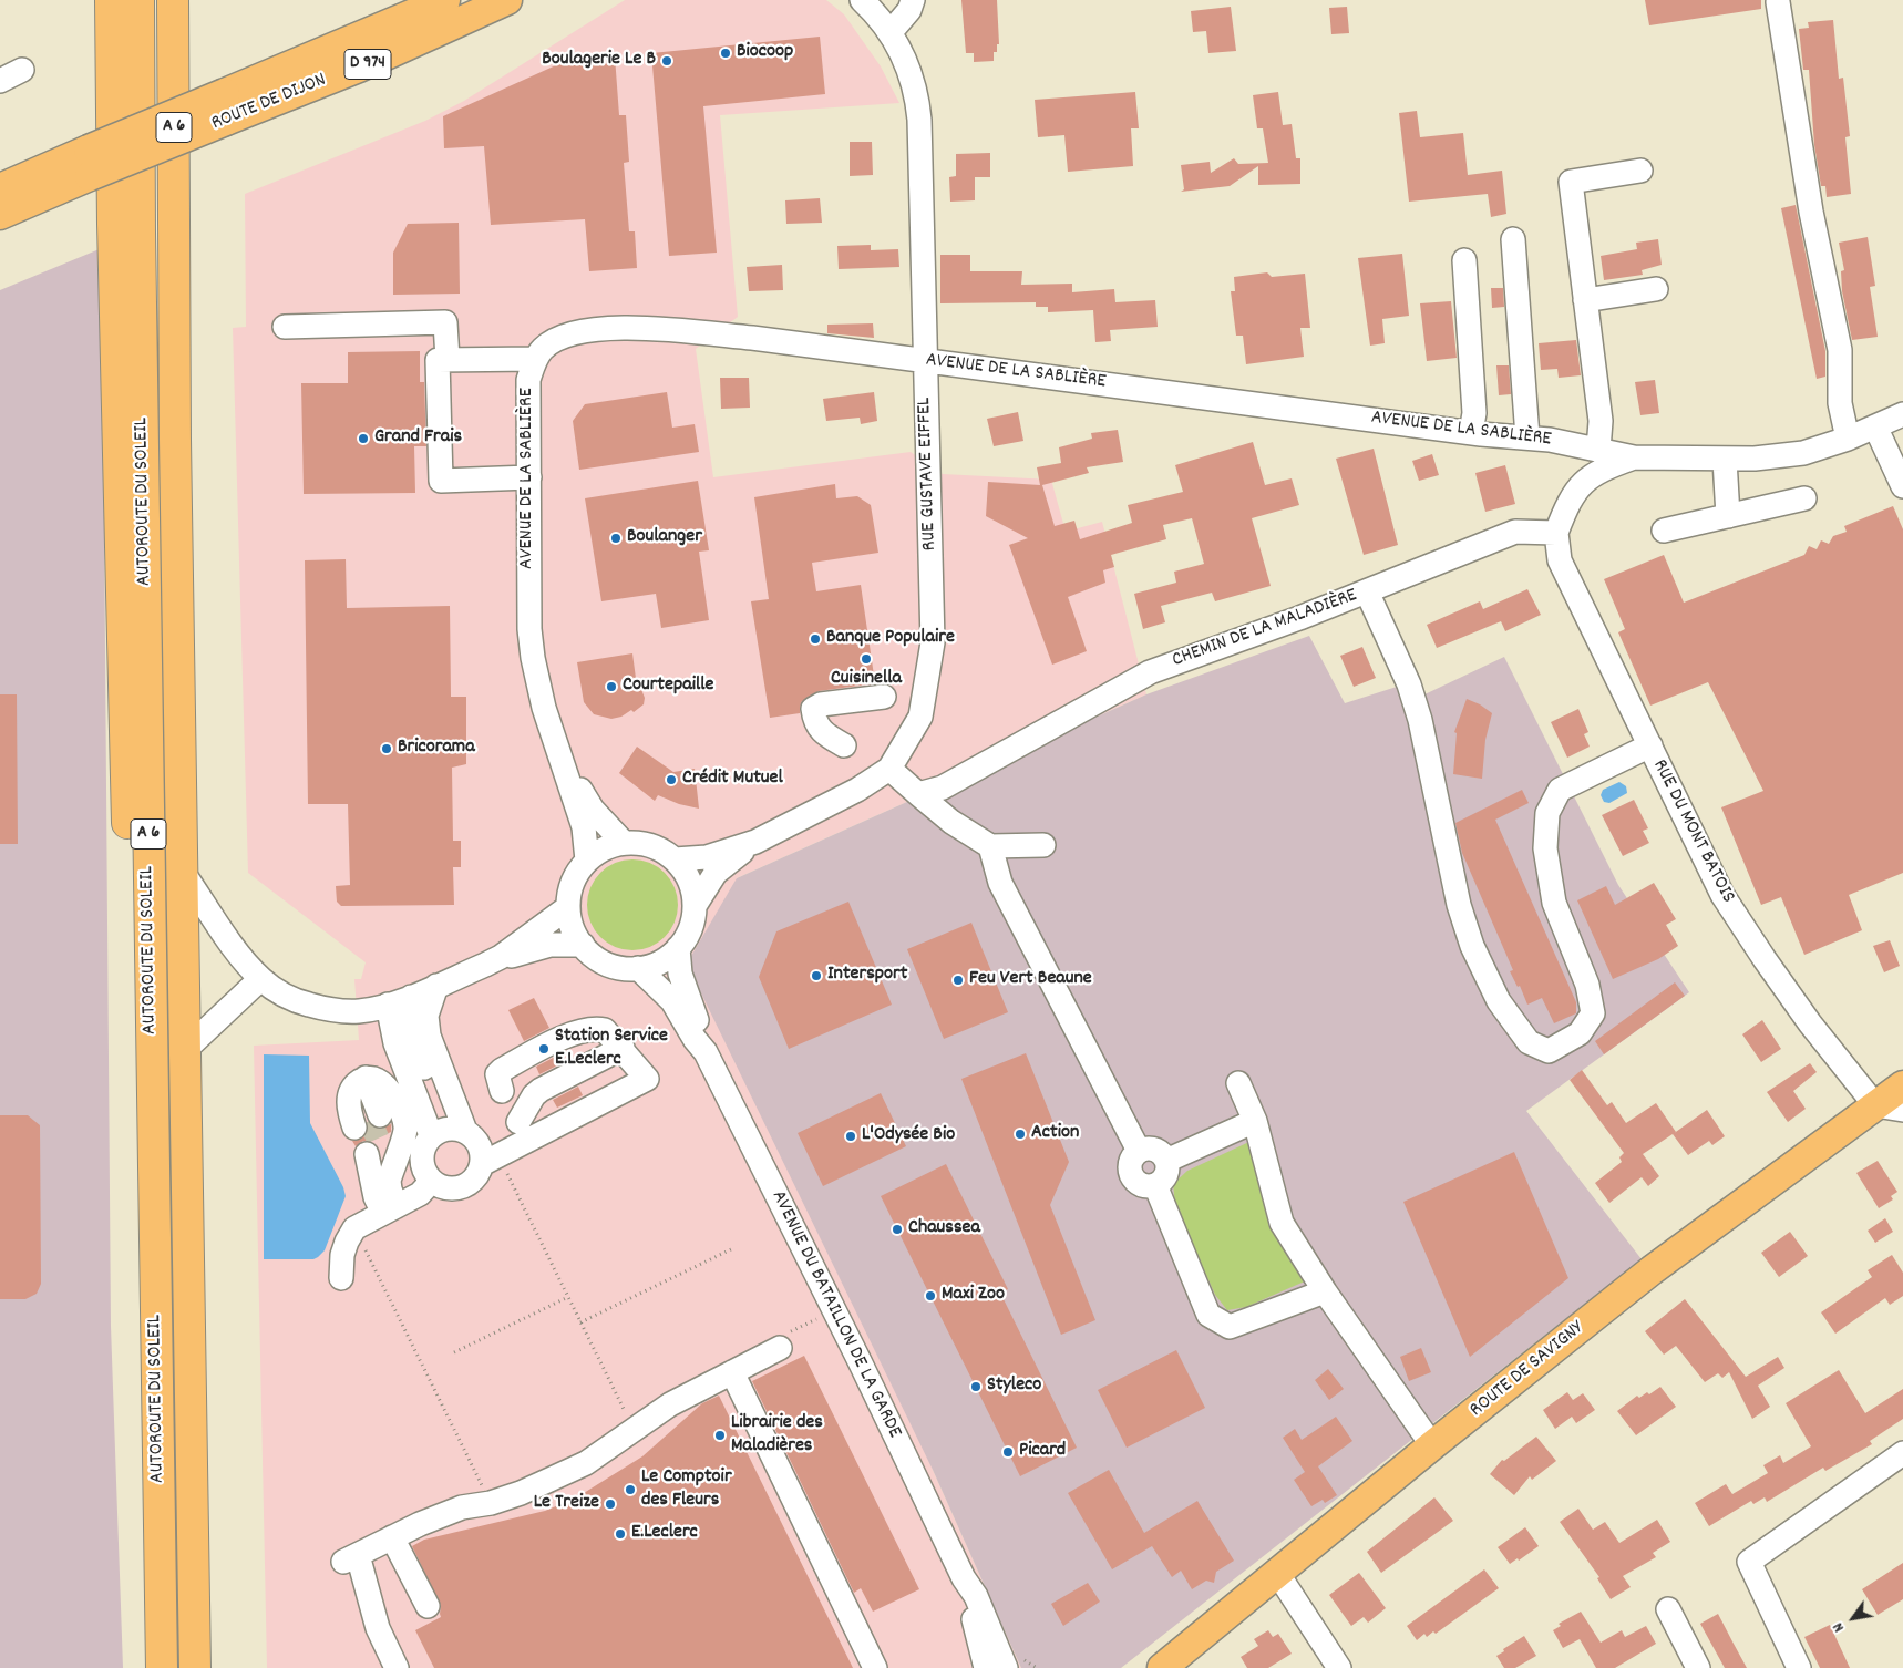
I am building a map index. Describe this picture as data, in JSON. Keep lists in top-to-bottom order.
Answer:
{
  "streets": {
    "highway": ["A 6", "AUTOROUTE DU SOLEIL"],
    "main road": ["D 974", "ROUTE DE DIJON", "ROUTE DE SAVIGNY"],
    "street": [
      "AVENUE DE LA SABLIÈRE",
      "RUE GUSTAVE EIFFEL",
      "CHEMIN DE LA MALADIÈRE",
      "RUE DU MONT BATOIS",
      "AVENUE DU BATAILLON DE LA GARDE"
    ]
  },
  "crossings": [
    ["AVENUE DE LA SABLIÈRE", "RUE GUSTAVE EIFFEL"],
    ["AVENUE DE LA SABLIÈRE", "AVENUE DU BATAILLON DE LA GARDE"],
    ["RUE GUSTAVE EIFFEL", "AVENUE DU BATAILLON DE LA GARDE"],
    ["CHEMIN DE LA MALADIÈRE", "RUE DU MONT BATOIS"],
    ["RUE DU MONT BATOIS", "ROUTE DE SAVIGNY"]
  ],
  "places": [
    "Biocoop",
    "Boulagerie Le B",
    "Grand Frais",
    "Boulanger",
    "Banque Populaire",
    "Cuisinella",
    "Courtepaille",
    "Bricorama",
    "Crédit Mutuel",
    "Intersport",
    "Feu Vert Beaune",
    "Station Service E.Leclerc",
    "Action",
    "L'Odysée Bio",
    "Chaussea",
    "Maxi Zoo",
    "Styleco",
    "Librairie des Maladières",
    "Picard",
    "Le Comptoir des Fleurs",
    "Le Treize",
    "E.Leclerc"
  ],
  "north": "bottom left"
}
